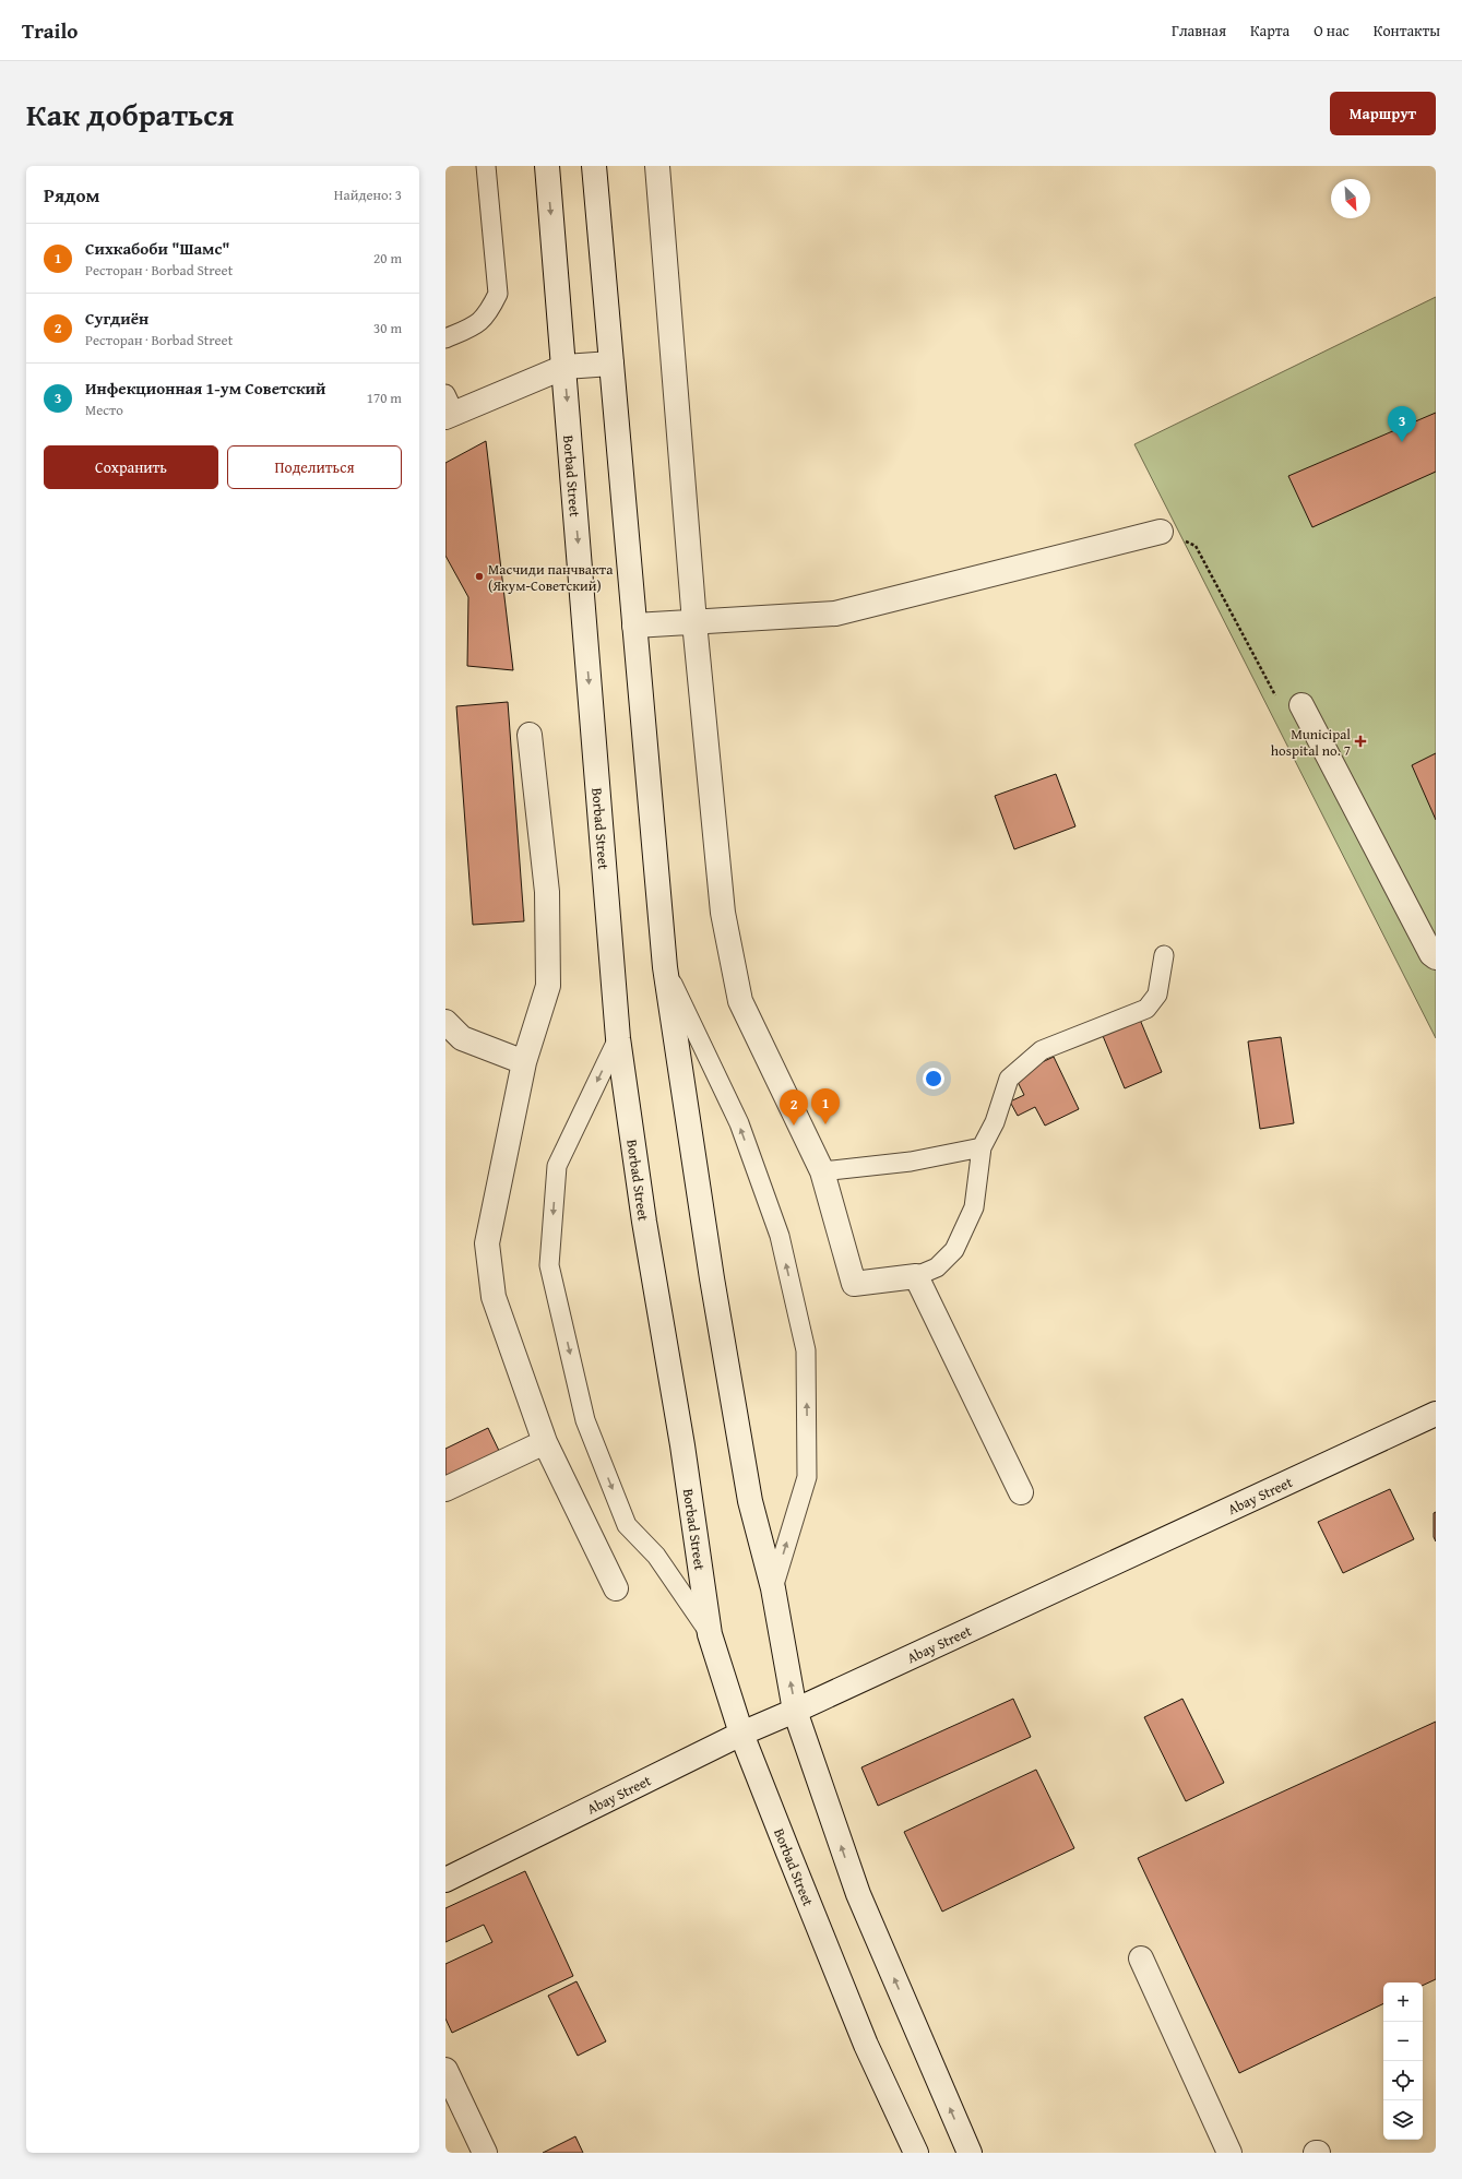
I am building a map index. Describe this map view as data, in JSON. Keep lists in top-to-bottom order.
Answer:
{
  "streets": {
    "street": ["Borbad Street", "Abay Street"]
  },
  "crossings": [
    ["Borbad Street", "Abay Street"]
  ],
  "places": {
    "other": ["Масчиди панчвакта (Якум-Советский)"],
    "health": ["Municipal hospital no. 7"]
  },
  "north": "bottom right",
  "page": {
    "header": "Trailo",
    "nav": [
      "Главная",
      "Карта",
      "О нас",
      "Контакты"
    ],
    "title": "Как добраться",
    "buttons": [
      "Маршрут",
      ["Сохранить", "Поделиться"]
    ],
    "heading": ["Рядом", "Найдено: 3"],
    "list": [
      {
        "mark": "1",
        "name": "Сихкабоби \"Шамс\"",
        "note": "Ресторан · Borbad Street",
        "value": "20 m"
      },
      {
        "mark": "2",
        "name": "Сугдиён",
        "note": "Ресторан · Borbad Street",
        "value": "30 m"
      },
      {
        "mark": "3",
        "name": "Инфекционная 1-ум Советский",
        "note": "Место",
        "value": "170 m"
      }
    ],
    "pins": ["3", "1", "2"],
    "map_buttons": ["+", "−"]
  }
}
